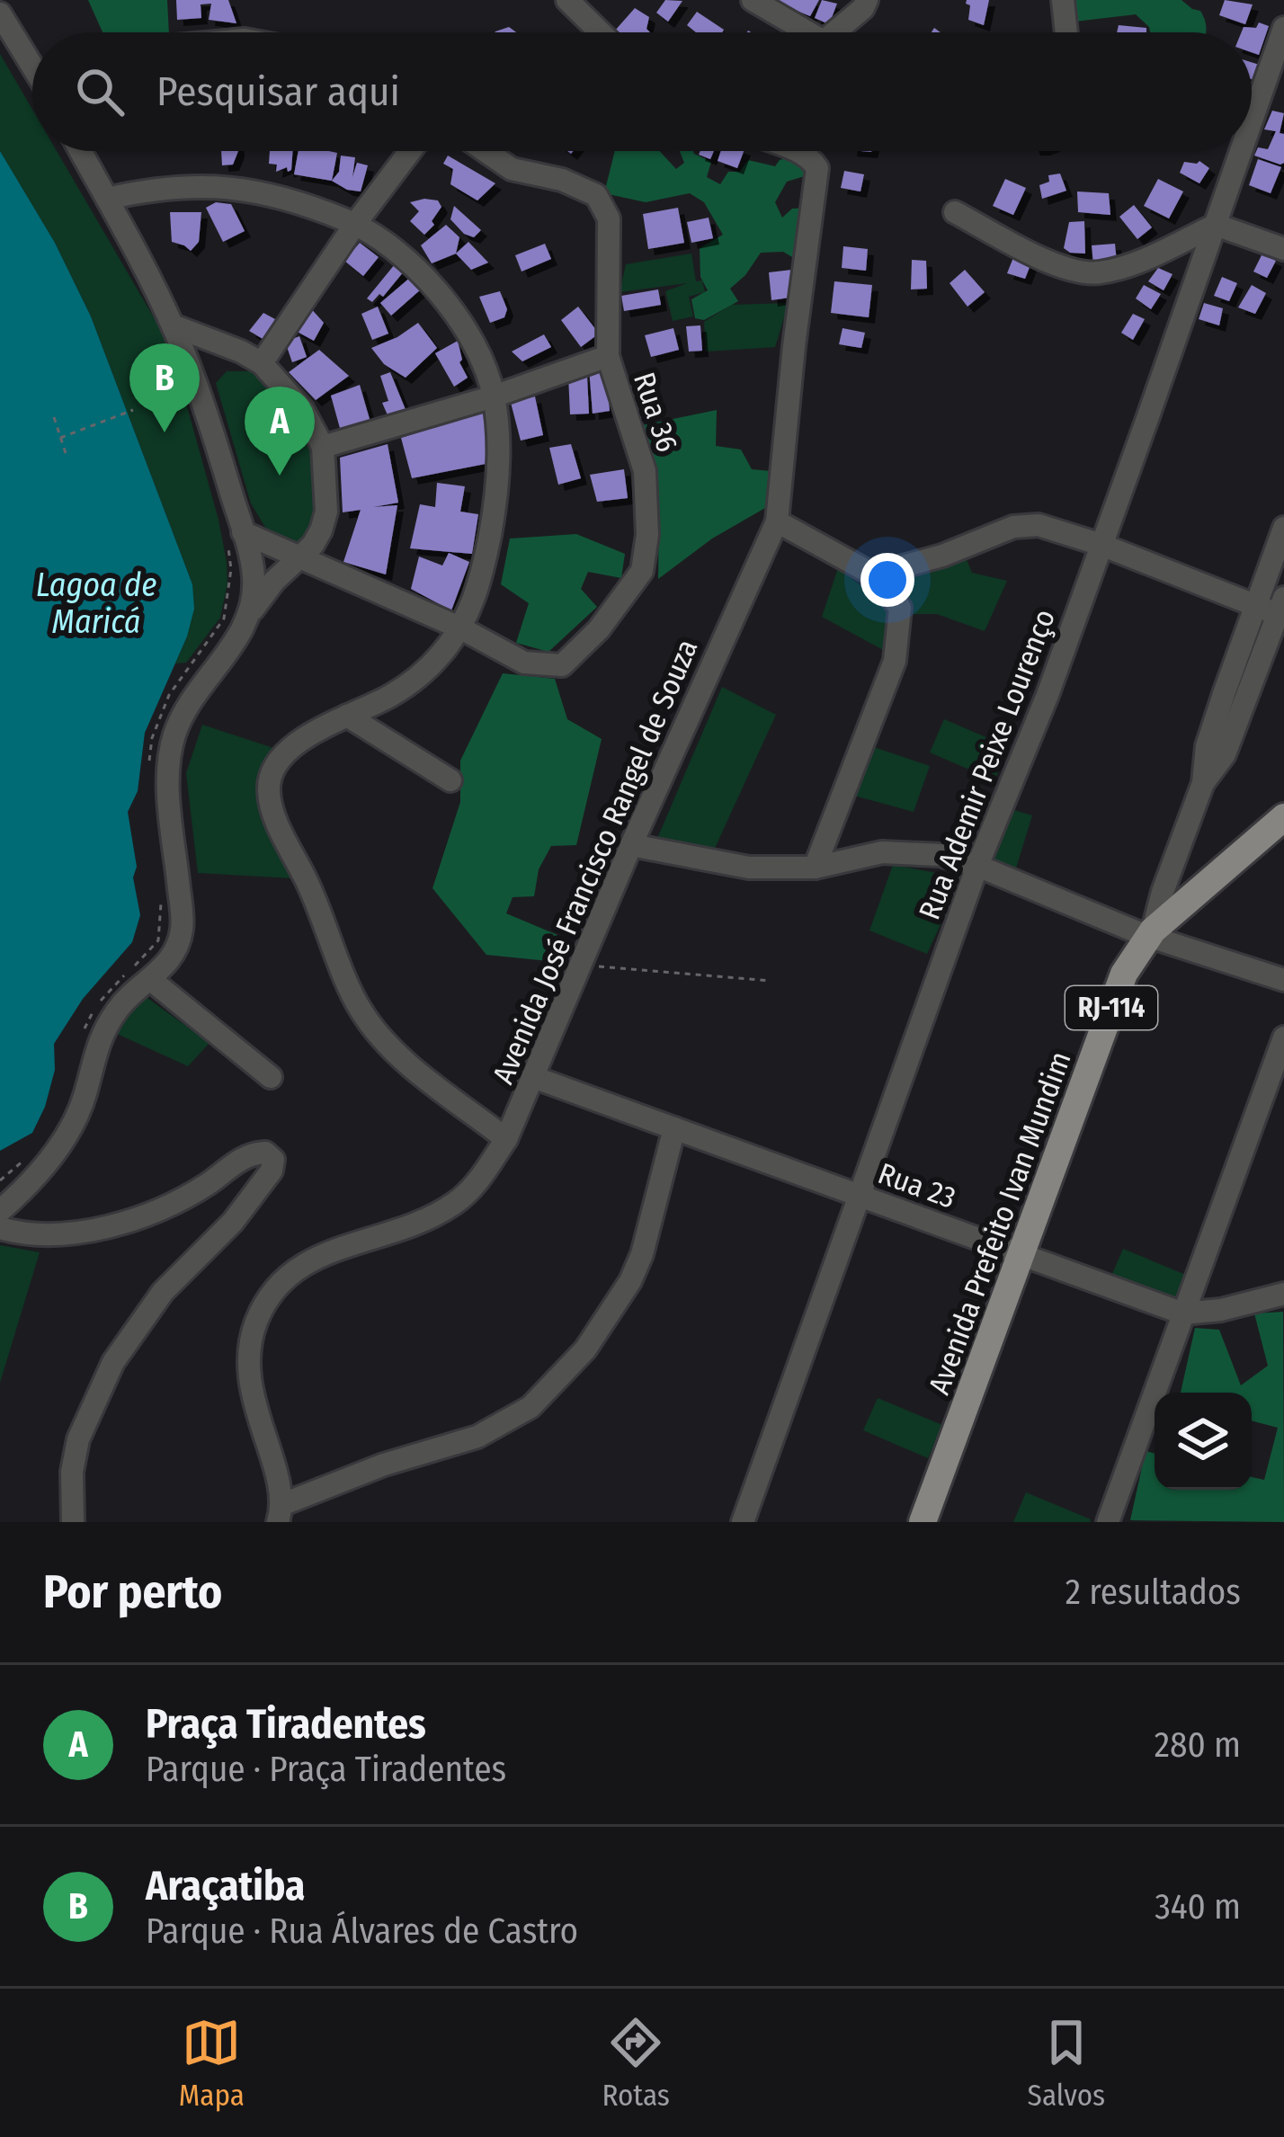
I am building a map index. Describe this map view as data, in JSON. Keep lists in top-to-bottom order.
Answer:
{
  "streets": {
    "main road": ["RJ-114", "Avenida Prefeito Ivan Mundim"],
    "street": [
      "Rua 36",
      "Rua Ademir Peixe Lourenço",
      "Avenida José Francisco Rangel de Souza",
      "Rua 23"
    ]
  },
  "crossings": [
    ["Rua Ademir Peixe Lourenço", "Rua 23"],
    ["Avenida José Francisco Rangel de Souza", "Rua 23"],
    ["Rua 23", "Avenida Prefeito Ivan Mundim"]
  ],
  "water": ["Lagoa de Maricá"],
  "page": {
    "search": "Pesquisar aqui",
    "pins": ["B", "A"],
    "heading": ["Por perto", "2 resultados"],
    "list": [
      {
        "mark": "A",
        "name": "Praça Tiradentes",
        "note": "Parque · Praça Tiradentes",
        "value": "280 m"
      },
      {
        "mark": "B",
        "name": "Araçatiba",
        "note": "Parque · Rua Álvares de Castro",
        "value": "340 m"
      }
    ],
    "nav": ["Mapa", "Rotas", "Salvos"]
  }
}
